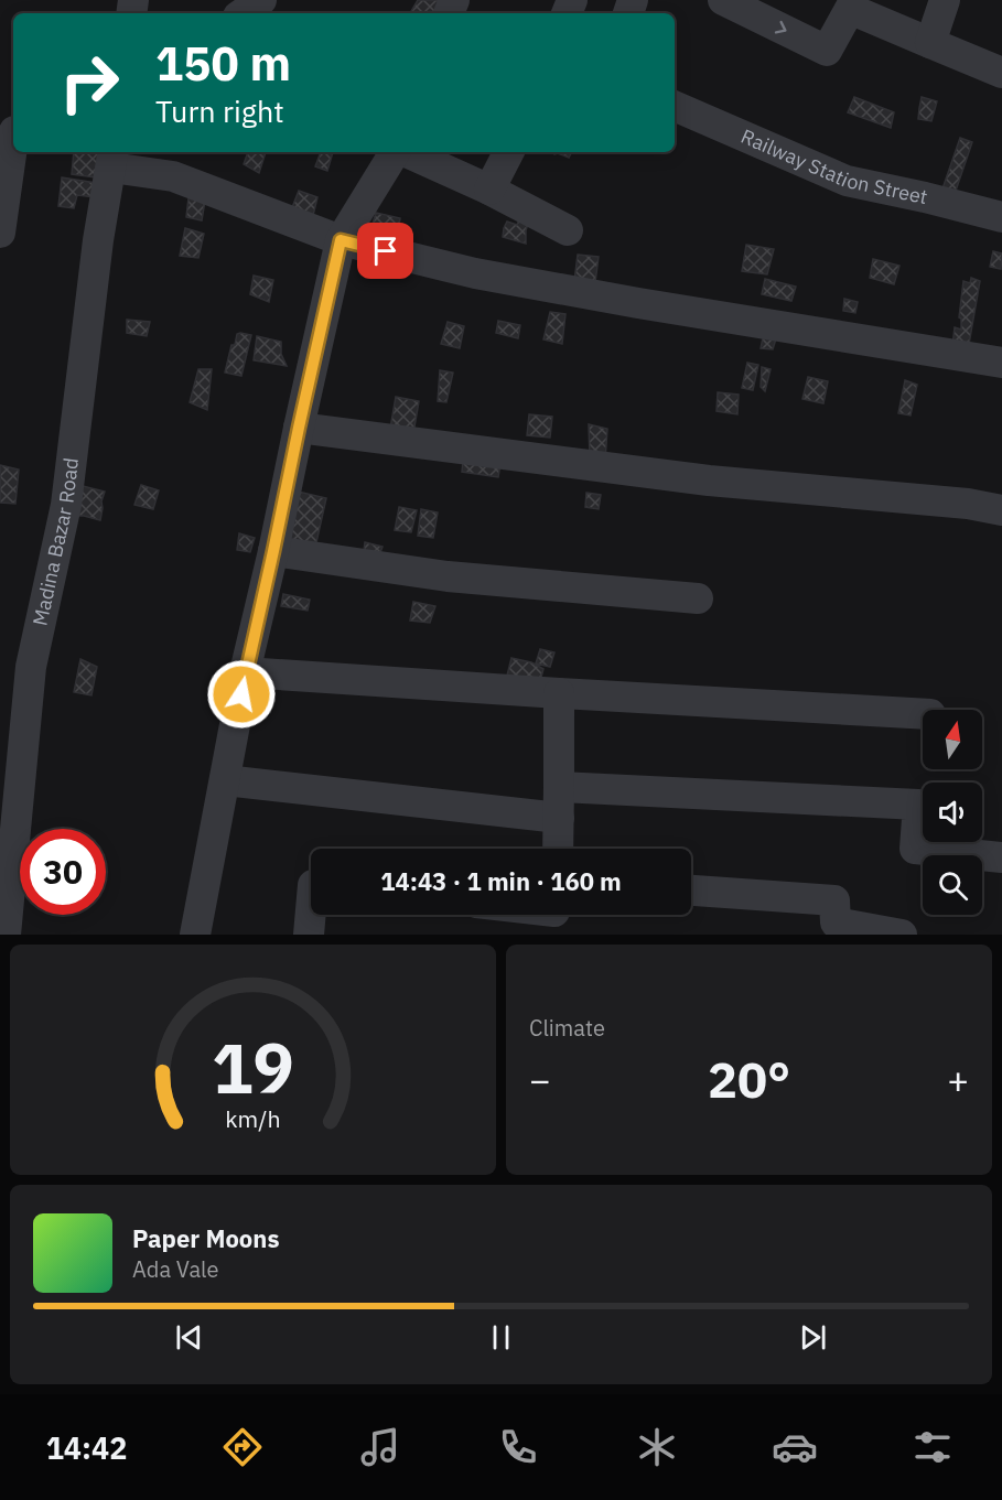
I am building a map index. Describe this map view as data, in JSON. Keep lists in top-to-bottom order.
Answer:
{
  "streets": {
    "street": ["Railway Station Street", "Madina Bazar Road"]
  },
  "north": "top",
  "page": {
    "turn": ["150 m", "Turn right"],
    "limit": "30",
    "trip": "14:43 · 1 min · 160 m",
    "tile": "Climate",
    "heat": ["−", "20°", "+"],
    "song": ["Paper Moons", "Ada Vale"],
    "tabs": "14:42",
    "gauge": ["19", "km/h"]
  }
}
